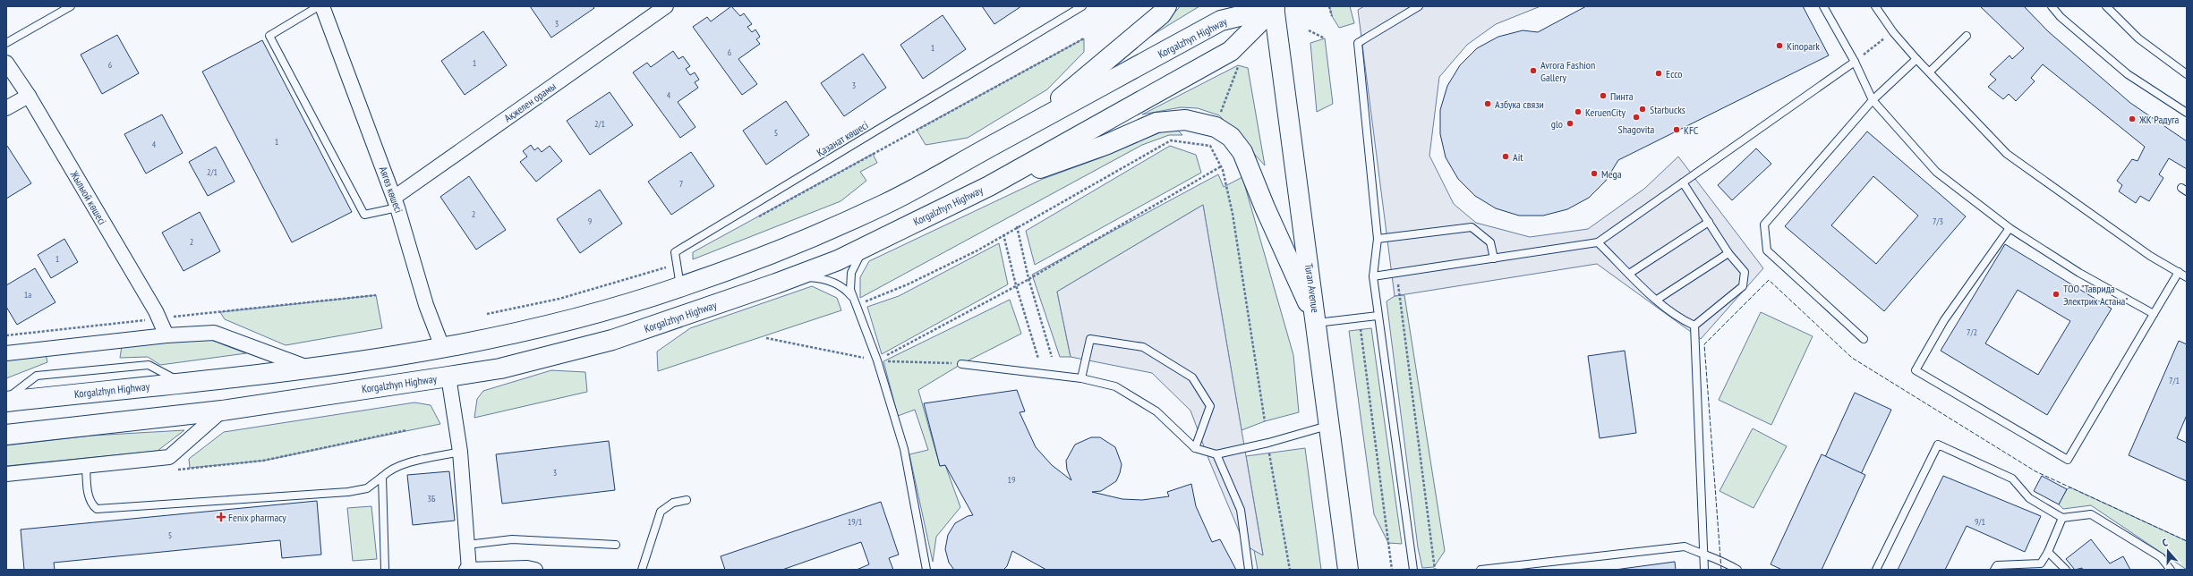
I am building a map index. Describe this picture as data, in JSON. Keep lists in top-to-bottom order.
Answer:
{
  "streets": {
    "main road": ["Korgalzhyn Highway", "Аягөз көшесі", "Turan Avenue"],
    "street": ["Ақжелен орамы", "Жылыой көшесі"],
    "lane": ["Қазанат көшесі"]
  },
  "crossings": [
    ["Korgalzhyn Highway", "Қазанат көшесі"],
    ["Korgalzhyn Highway", "Аягөз көшесі"],
    ["Korgalzhyn Highway", "Turan Avenue"],
    ["Ақжелен орамы", "Аягөз көшесі"]
  ],
  "places": {
    "other": [
      "Kinopark",
      "Avrora Fashion Gallery",
      "Ecco",
      "Пинта",
      "Азбука связи",
      "Starbucks",
      "KeruenCity",
      "Shagovita",
      "ЖК Радуга",
      "glo",
      "KFC",
      "Ait",
      "Mega",
      "ТОО \"Таврида Электрик Астана\""
    ],
    "health": ["Fenix pharmacy"]
  },
  "house_numbers": [
    "3",
    "1",
    "6",
    "1",
    "6",
    "3",
    "4",
    "2/1",
    "5",
    "1",
    "4",
    "2/1",
    "7",
    "2",
    "9",
    "7/3",
    "2",
    "1",
    "1а",
    "7/2",
    "7/1",
    "3",
    "19",
    "3Б",
    "19/1",
    "9/1",
    "5"
  ],
  "north": "top"
}
